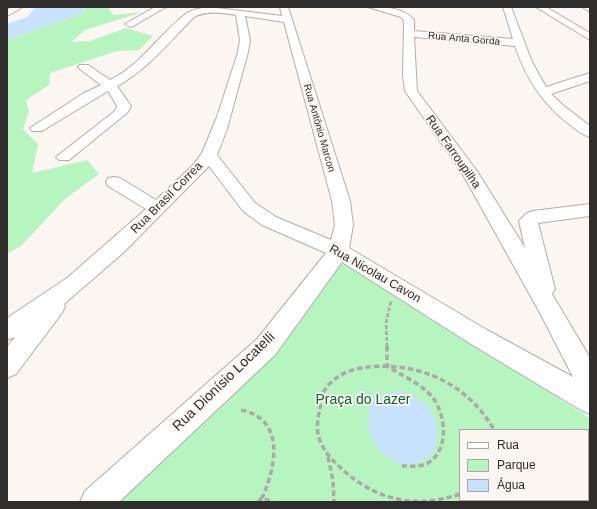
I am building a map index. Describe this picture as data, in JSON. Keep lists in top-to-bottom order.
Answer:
{
  "streets": {
    "street": [
      "Rua Anta Gorda",
      "Rua Antônio Marcon",
      "Rua Farroupilha",
      "Rua Brasil Correa",
      "Rua Nicolau Cavon",
      "Rua Dionísio Locatelli"
    ]
  },
  "crossings": [
    ["Rua Anta Gorda", "Rua Farroupilha"],
    ["Rua Antônio Marcon", "Rua Nicolau Cavon"],
    ["Rua Antônio Marcon", "Rua Dionísio Locatelli"],
    ["Rua Brasil Correa", "Rua Nicolau Cavon"],
    ["Rua Nicolau Cavon", "Rua Dionísio Locatelli"]
  ],
  "parks": ["Praça do Lazer"],
  "legend": ["Rua", "Parque", "Água"]
}
